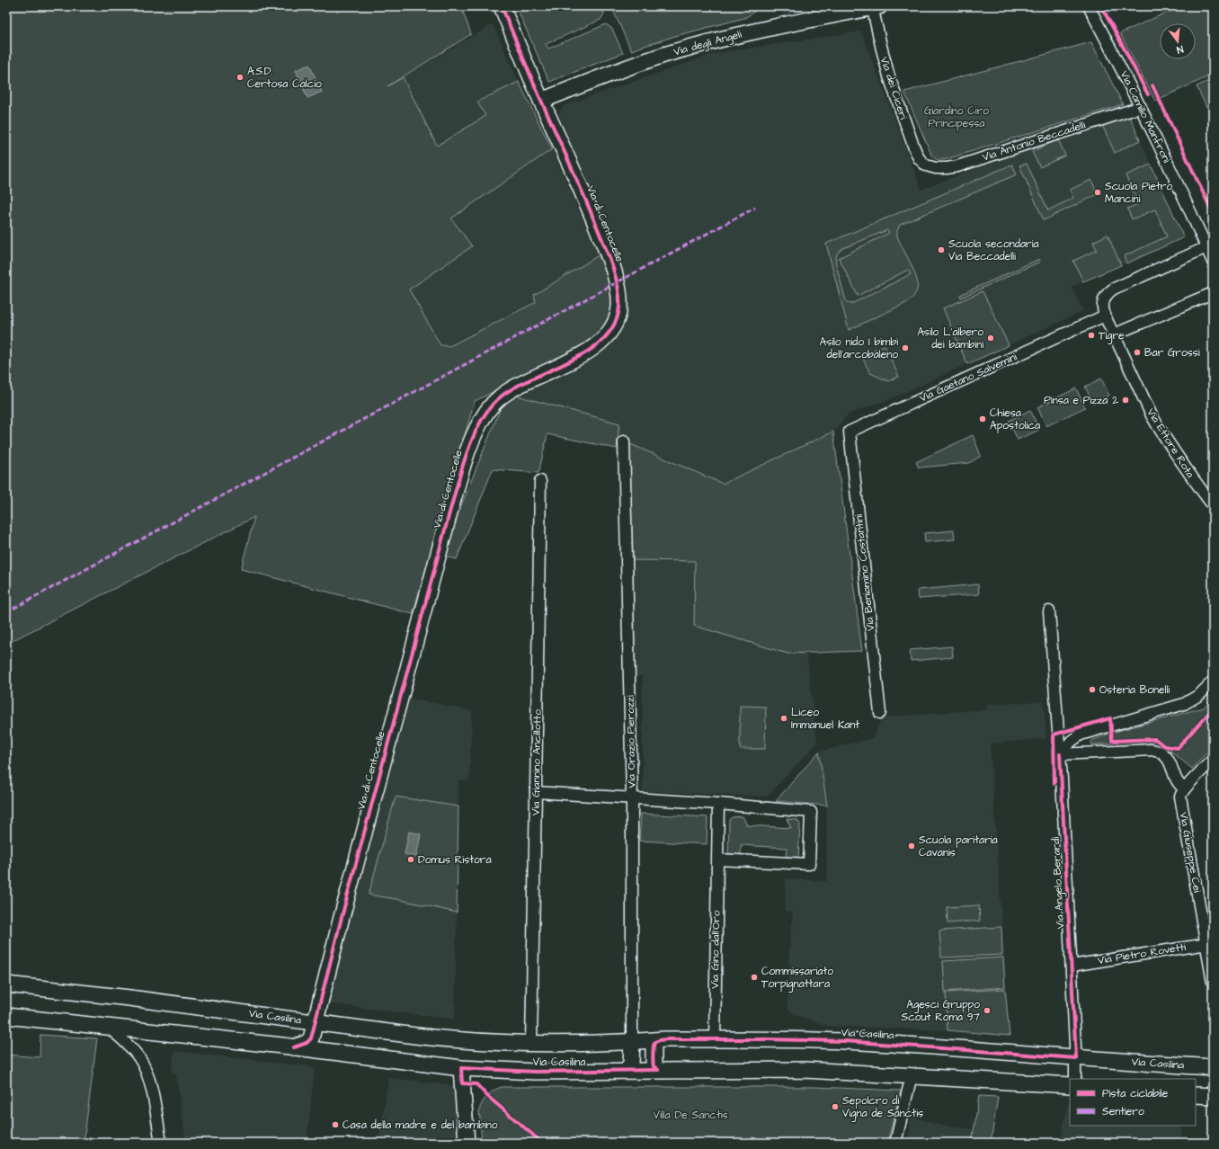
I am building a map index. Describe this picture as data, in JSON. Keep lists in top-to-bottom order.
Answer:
{
  "streets": {
    "main road": ["Via degli Angeli", "Via di Centocelle", "Via Casilina"],
    "street": [
      "Via dei Ciceri",
      "Via Camillo Manfroni",
      "Via Antonio Beccadelli",
      "Via Gaetano Salvemini",
      "Via Ettore Rota",
      "Via Beniamino Costantini",
      "Via Orazio Pierozzi",
      "Via Giannino Ancillotto",
      "Via Giuseppe Cei",
      "Via Angelo Berardi",
      "Via Gino dall'Oro",
      "Via Pietro Rovetti"
    ]
  },
  "crossings": [
    ["Via degli Angeli", "Via dei Ciceri"],
    ["Via degli Angeli", "Via di Centocelle"],
    ["Via dei Ciceri", "Via Antonio Beccadelli"],
    ["Via Camillo Manfroni", "Via Antonio Beccadelli"],
    ["Via di Centocelle", "Via Casilina"],
    ["Via Gaetano Salvemini", "Via Ettore Rota"],
    ["Via Gaetano Salvemini", "Via Beniamino Costantini"],
    ["Via Orazio Pierozzi", "Via Casilina"],
    ["Via Giannino Ancillotto", "Via Casilina"],
    ["Via Giuseppe Cei", "Via Pietro Rovetti"],
    ["Via Angelo Berardi", "Via Pietro Rovetti"],
    ["Via Angelo Berardi", "Via Casilina"],
    ["Via Gino dall'Oro", "Via Casilina"]
  ],
  "parks": ["Giardino Ciro Principessa", "Villa De Sanctis"],
  "places": [
    "A.S.D. Certosa Calcio",
    "Scuola Pietro Mancini",
    "Scuola secondaria Via Beccadelli",
    "Tigre",
    "Asilo L'albero dei bambini",
    "Asilo nido I bimbi dell'arcobaleno",
    "Bar Grossi",
    "Pinsa e Pizza 2",
    "Chiesa Apostolica",
    "Osteria Bonelli",
    "Liceo Immanuel Kant",
    "Scuola paritaria Cavanis",
    "Domus Ristora",
    "Commissariato Torpignattara",
    "Agesci Gruppo Scout Roma 97",
    "Sepolcro di Vigna de Sanctis",
    "Casa della madre e del bambino"
  ],
  "legend": ["Pista ciclabile", "Sentiero"],
  "north": "bottom"
}
